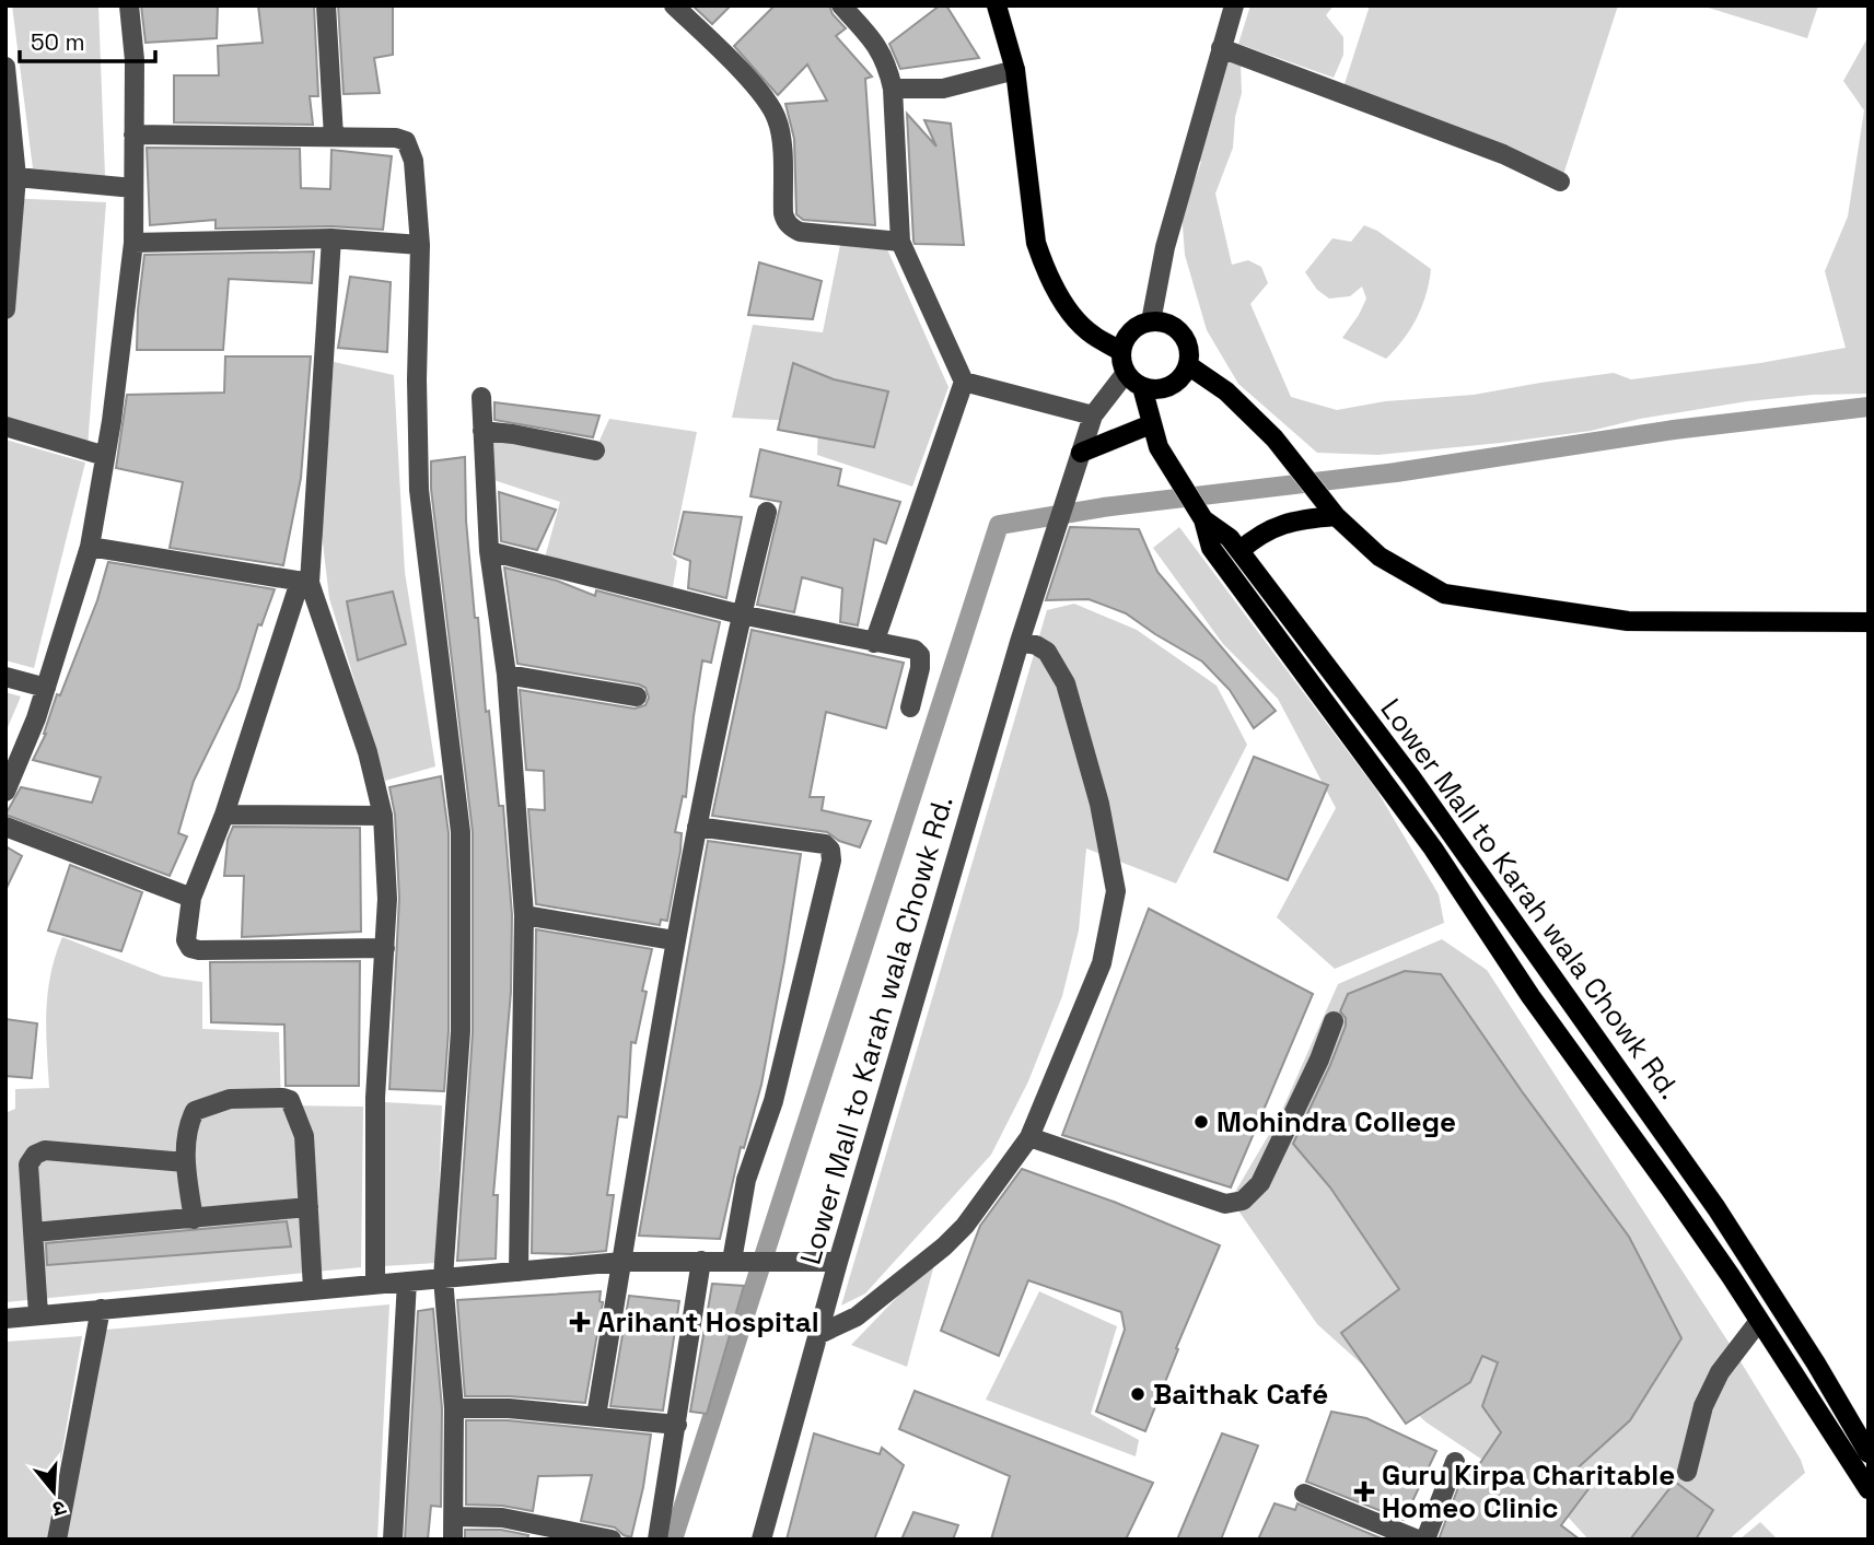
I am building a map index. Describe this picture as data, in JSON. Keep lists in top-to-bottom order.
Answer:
{
  "streets": {
    "main road": ["Lower Mall to Karah wala Chowk Rd."]
  },
  "places": {
    "other": ["Mohindra College", "Baithak Café"],
    "health": ["Arihant Hospital", "Guru Kirpa Charitable Homeo Clinic"]
  },
  "scale_bar": "50 m",
  "north": "bottom"
}
